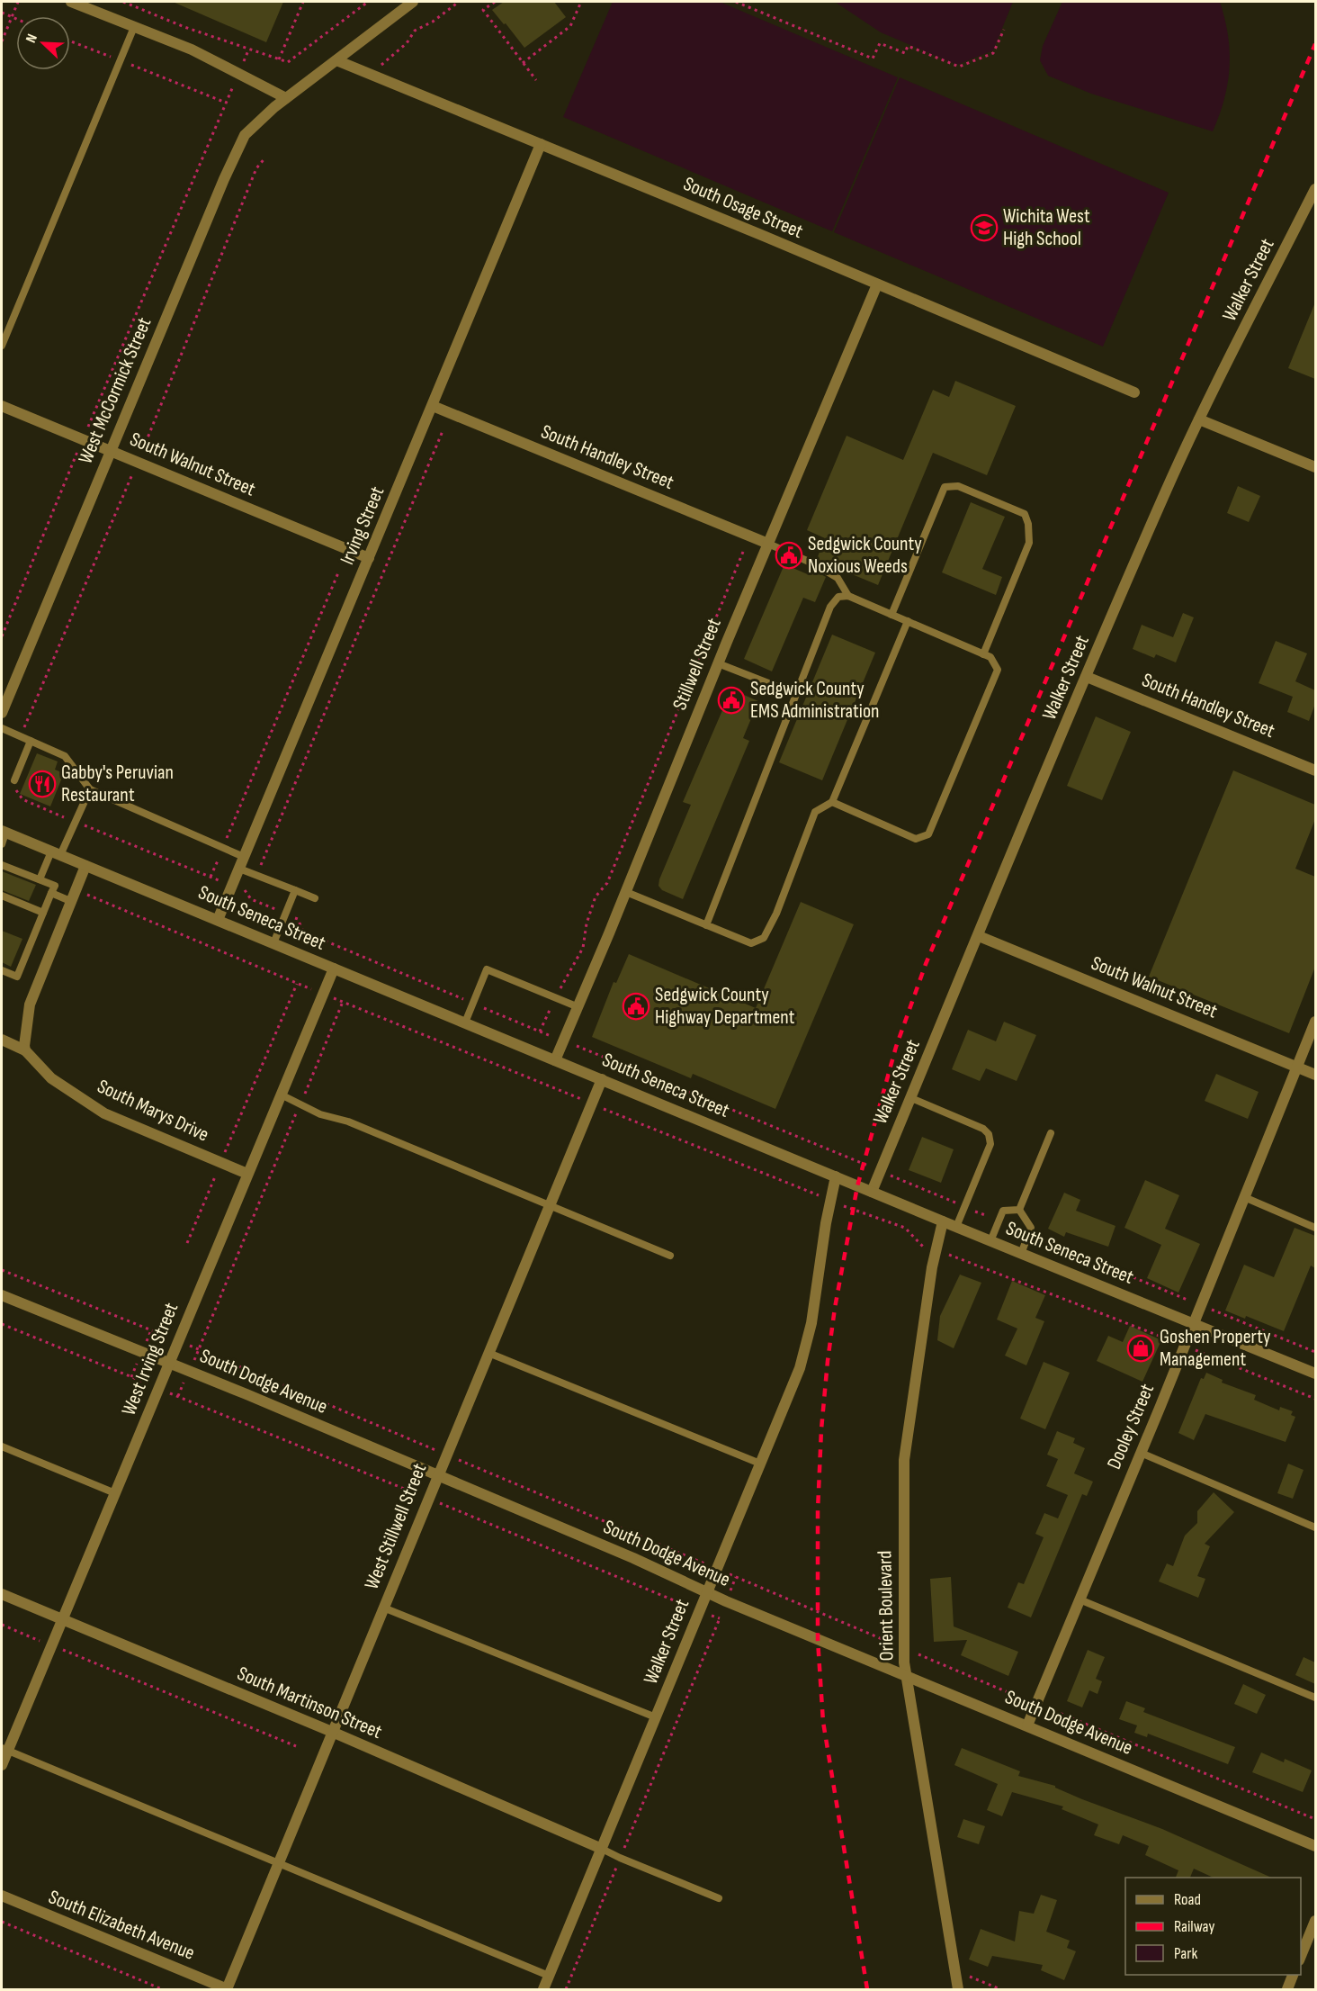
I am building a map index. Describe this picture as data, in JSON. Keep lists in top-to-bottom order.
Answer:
{
  "streets": {
    "street": [
      "South Osage Street",
      "Walker Street",
      "West McCormick Street",
      "South Handley Street",
      "South Walnut Street",
      "Irving Street",
      "Stillwell Street",
      "South Seneca Street",
      "South Marys Drive",
      "West Irving Street",
      "South Dodge Avenue",
      "Dooley Street",
      "West Stillwell Street",
      "Orient Boulevard",
      "South Martinson Street",
      "South Elizabeth Avenue"
    ]
  },
  "crossings": [
    ["South Osage Street", "West McCormick Street"],
    ["South Osage Street", "Irving Street"],
    ["South Osage Street", "Stillwell Street"],
    ["Walker Street", "South Handley Street"],
    ["Walker Street", "South Walnut Street"],
    ["Walker Street", "South Seneca Street"],
    ["Walker Street", "South Dodge Avenue"],
    ["Walker Street", "South Martinson Street"],
    ["West McCormick Street", "South Walnut Street"],
    ["South Handley Street", "Irving Street"],
    ["South Handley Street", "Stillwell Street"],
    ["South Walnut Street", "Irving Street"],
    ["South Walnut Street", "Dooley Street"],
    ["Irving Street", "South Seneca Street"],
    ["Stillwell Street", "South Seneca Street"],
    ["South Seneca Street", "West Irving Street"],
    ["South Seneca Street", "Dooley Street"],
    ["South Seneca Street", "West Stillwell Street"],
    ["South Seneca Street", "Orient Boulevard"],
    ["South Marys Drive", "West Irving Street"],
    ["West Irving Street", "South Dodge Avenue"],
    ["West Irving Street", "South Martinson Street"],
    ["South Dodge Avenue", "Dooley Street"],
    ["South Dodge Avenue", "West Stillwell Street"],
    ["South Dodge Avenue", "Orient Boulevard"],
    ["West Stillwell Street", "South Martinson Street"],
    ["West Stillwell Street", "South Elizabeth Avenue"]
  ],
  "places": {
    "school or university": ["Wichita West High School"],
    "public building": ["Sedgwick County Noxious Weeds", "Sedgwick County EMS Administration", "Sedgwick County Highway Department"],
    "restaurant": ["Gabby's Peruvian Restaurant"],
    "shop": ["Goshen Property Management"]
  },
  "legend": ["Road", "Railway", "Park"],
  "north": "top left"
}
